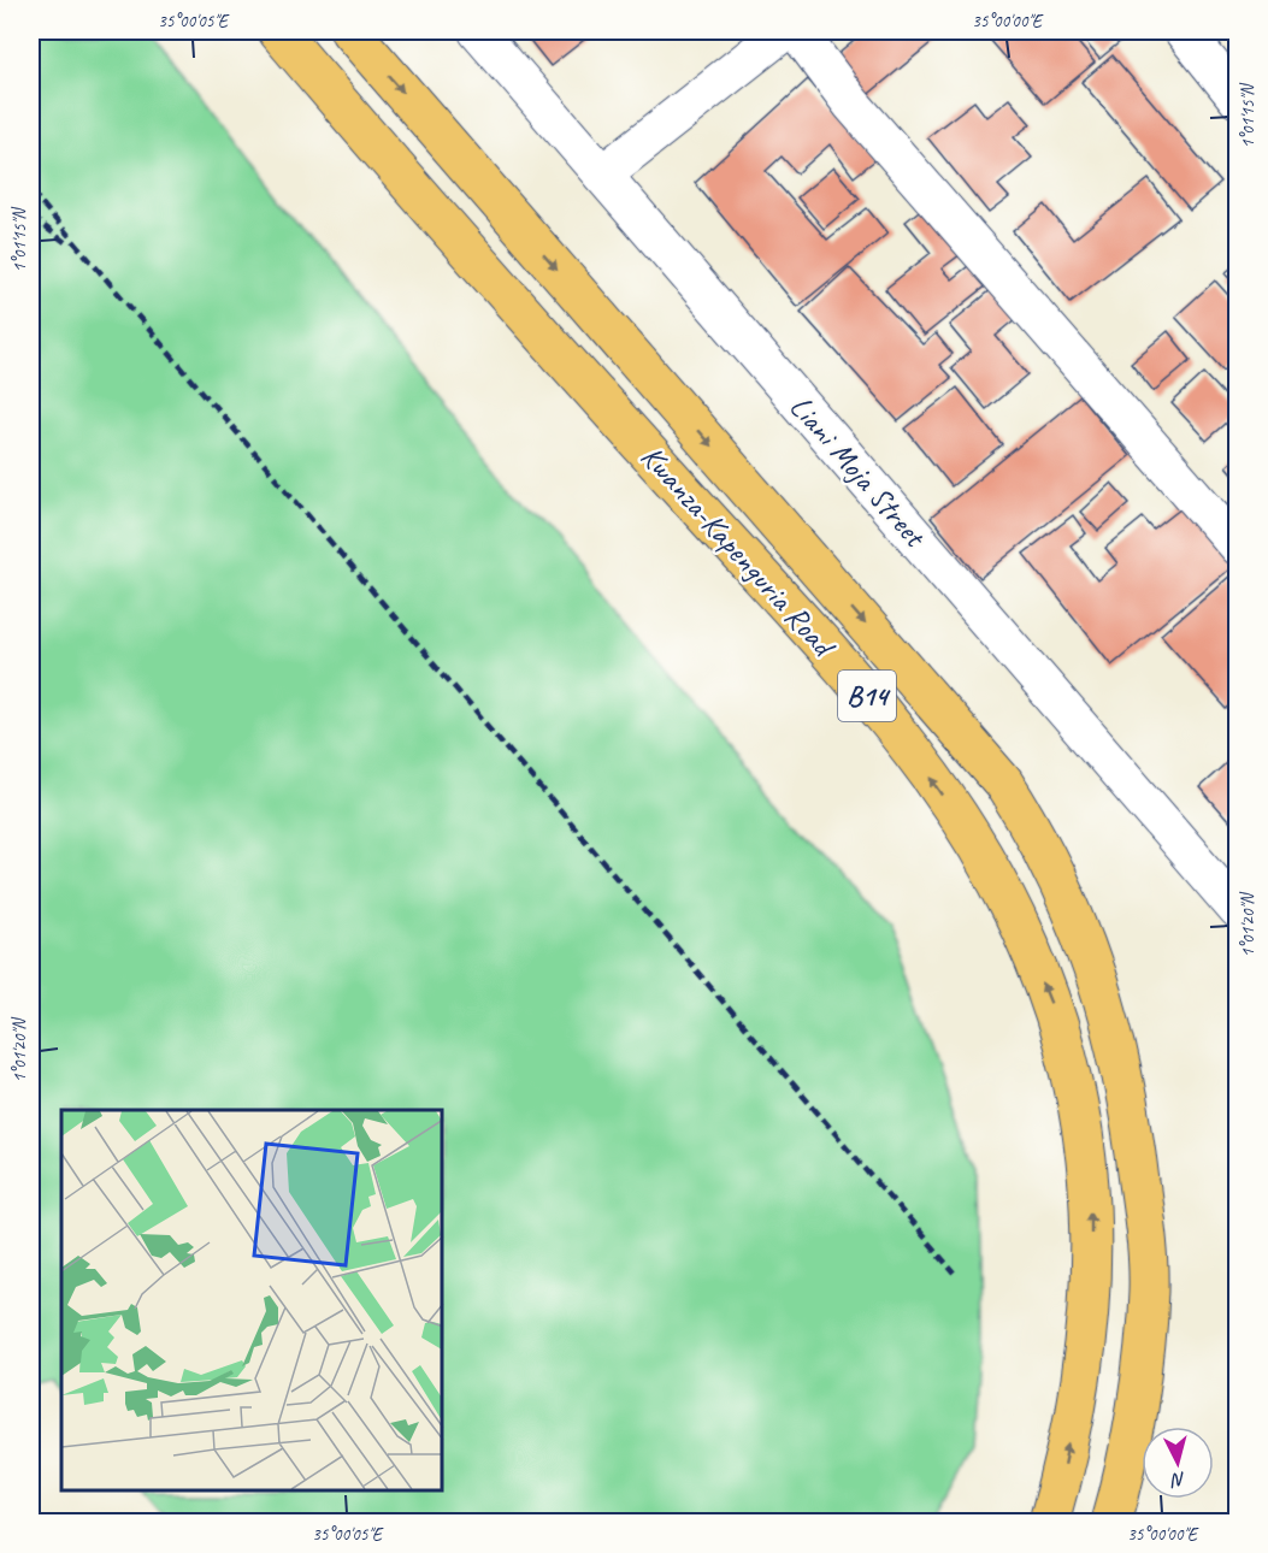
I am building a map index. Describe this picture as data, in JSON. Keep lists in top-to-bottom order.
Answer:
{
  "streets": {
    "highway": ["Kwanza-Kapenguria Road", "B14"],
    "street": ["Liani Moja Street"]
  },
  "north": "bottom",
  "coordinates": [
    "35°00'05\"E",
    "35°00'00\"E",
    "1°01'15\"N",
    "1°01'20\"N"
  ]
}
